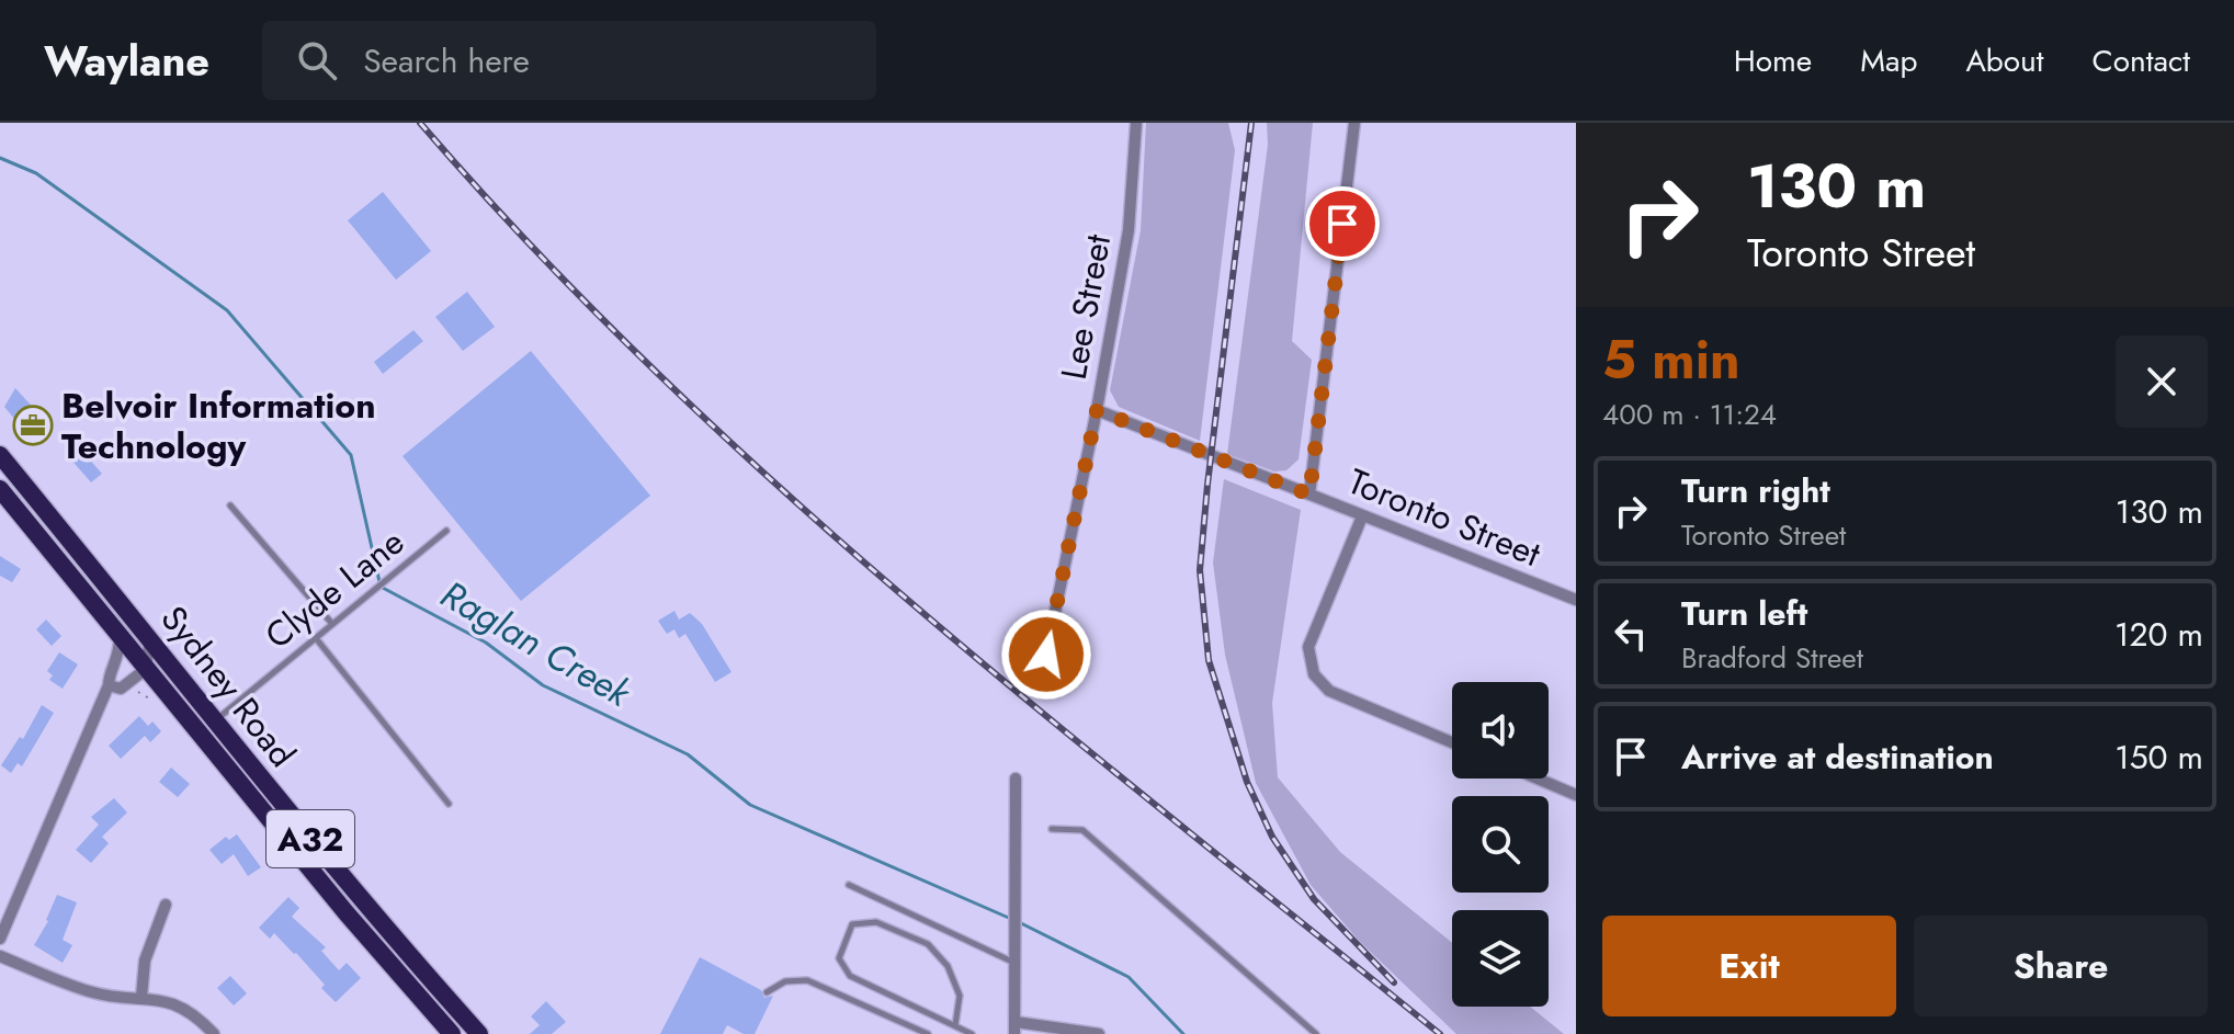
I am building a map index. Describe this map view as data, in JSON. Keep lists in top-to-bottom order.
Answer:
{
  "streets": {
    "highway": ["Sydney Road", "A32"],
    "street": ["Lee Street", "Toronto Street"],
    "lane": ["Clyde Lane"]
  },
  "crossings": [
    ["Lee Street", "Toronto Street"],
    ["Clyde Lane", "Sydney Road"]
  ],
  "water": ["Raglan Creek"],
  "places": {
    "office": ["Belvoir Information Technology"]
  },
  "page": {
    "header": "Waylane",
    "search": "Search here",
    "nav": [
      "Home",
      "Map",
      "About",
      "Contact"
    ],
    "turn": ["130 m", "Toronto Street"],
    "heading": ["5 min", "400 m · 11:24"],
    "list": [
      {
        "name": "Turn right",
        "note": "Toronto Street",
        "value": "130 m"
      },
      {
        "name": "Turn left",
        "note": "Bradford Street",
        "value": "120 m"
      },
      {
        "name": "Arrive at destination",
        "value": "150 m"
      }
    ],
    "buttons": ["Exit", "Share"]
  }
}
